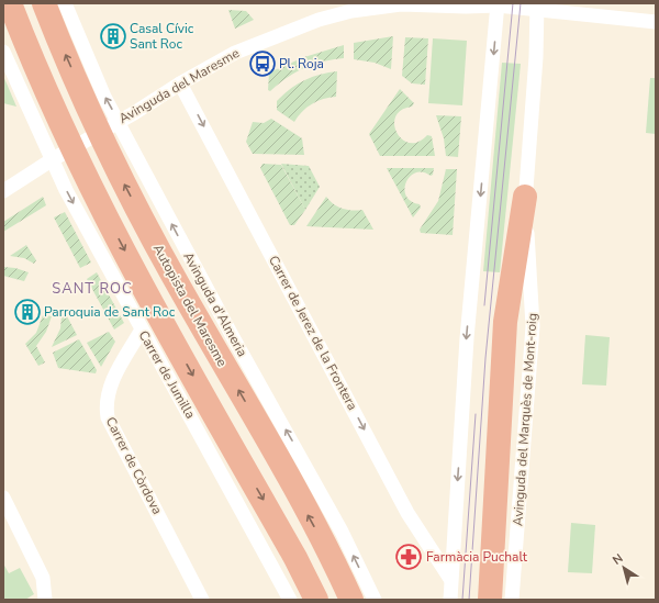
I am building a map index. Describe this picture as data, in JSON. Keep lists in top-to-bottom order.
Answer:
{
  "streets": {
    "highway": ["Autopista del Maresme"],
    "street": [
      "Avinguda del Maresme",
      "Avinguda d'Almeria",
      "Carrer de Jerez de la Frontera",
      "Carrer de Jumilla",
      "Avinguda del Marquès de Mont-roig",
      "Carrer de Còrdova"
    ]
  },
  "crossings": [
    ["Avinguda del Maresme", "Avinguda d'Almeria"],
    ["Avinguda del Maresme", "Carrer de Jerez de la Frontera"],
    ["Avinguda del Maresme", "Carrer de Jumilla"],
    ["Avinguda del Maresme", "Avinguda del Marquès de Mont-roig"],
    ["Carrer de Jumilla", "Carrer de Còrdova"]
  ],
  "one_way": ["Avinguda d'Almeria", "Carrer de Jerez de la Frontera"],
  "districts": ["SANT ROC"],
  "places": {
    "building": ["Casal Cívic Sant Roc", "Parroquia de Sant Roc"],
    "bus stop": ["Pl. Roja"],
    "pharmacy": ["Farmàcia Puchalt"]
  },
  "north": "top left"
}
